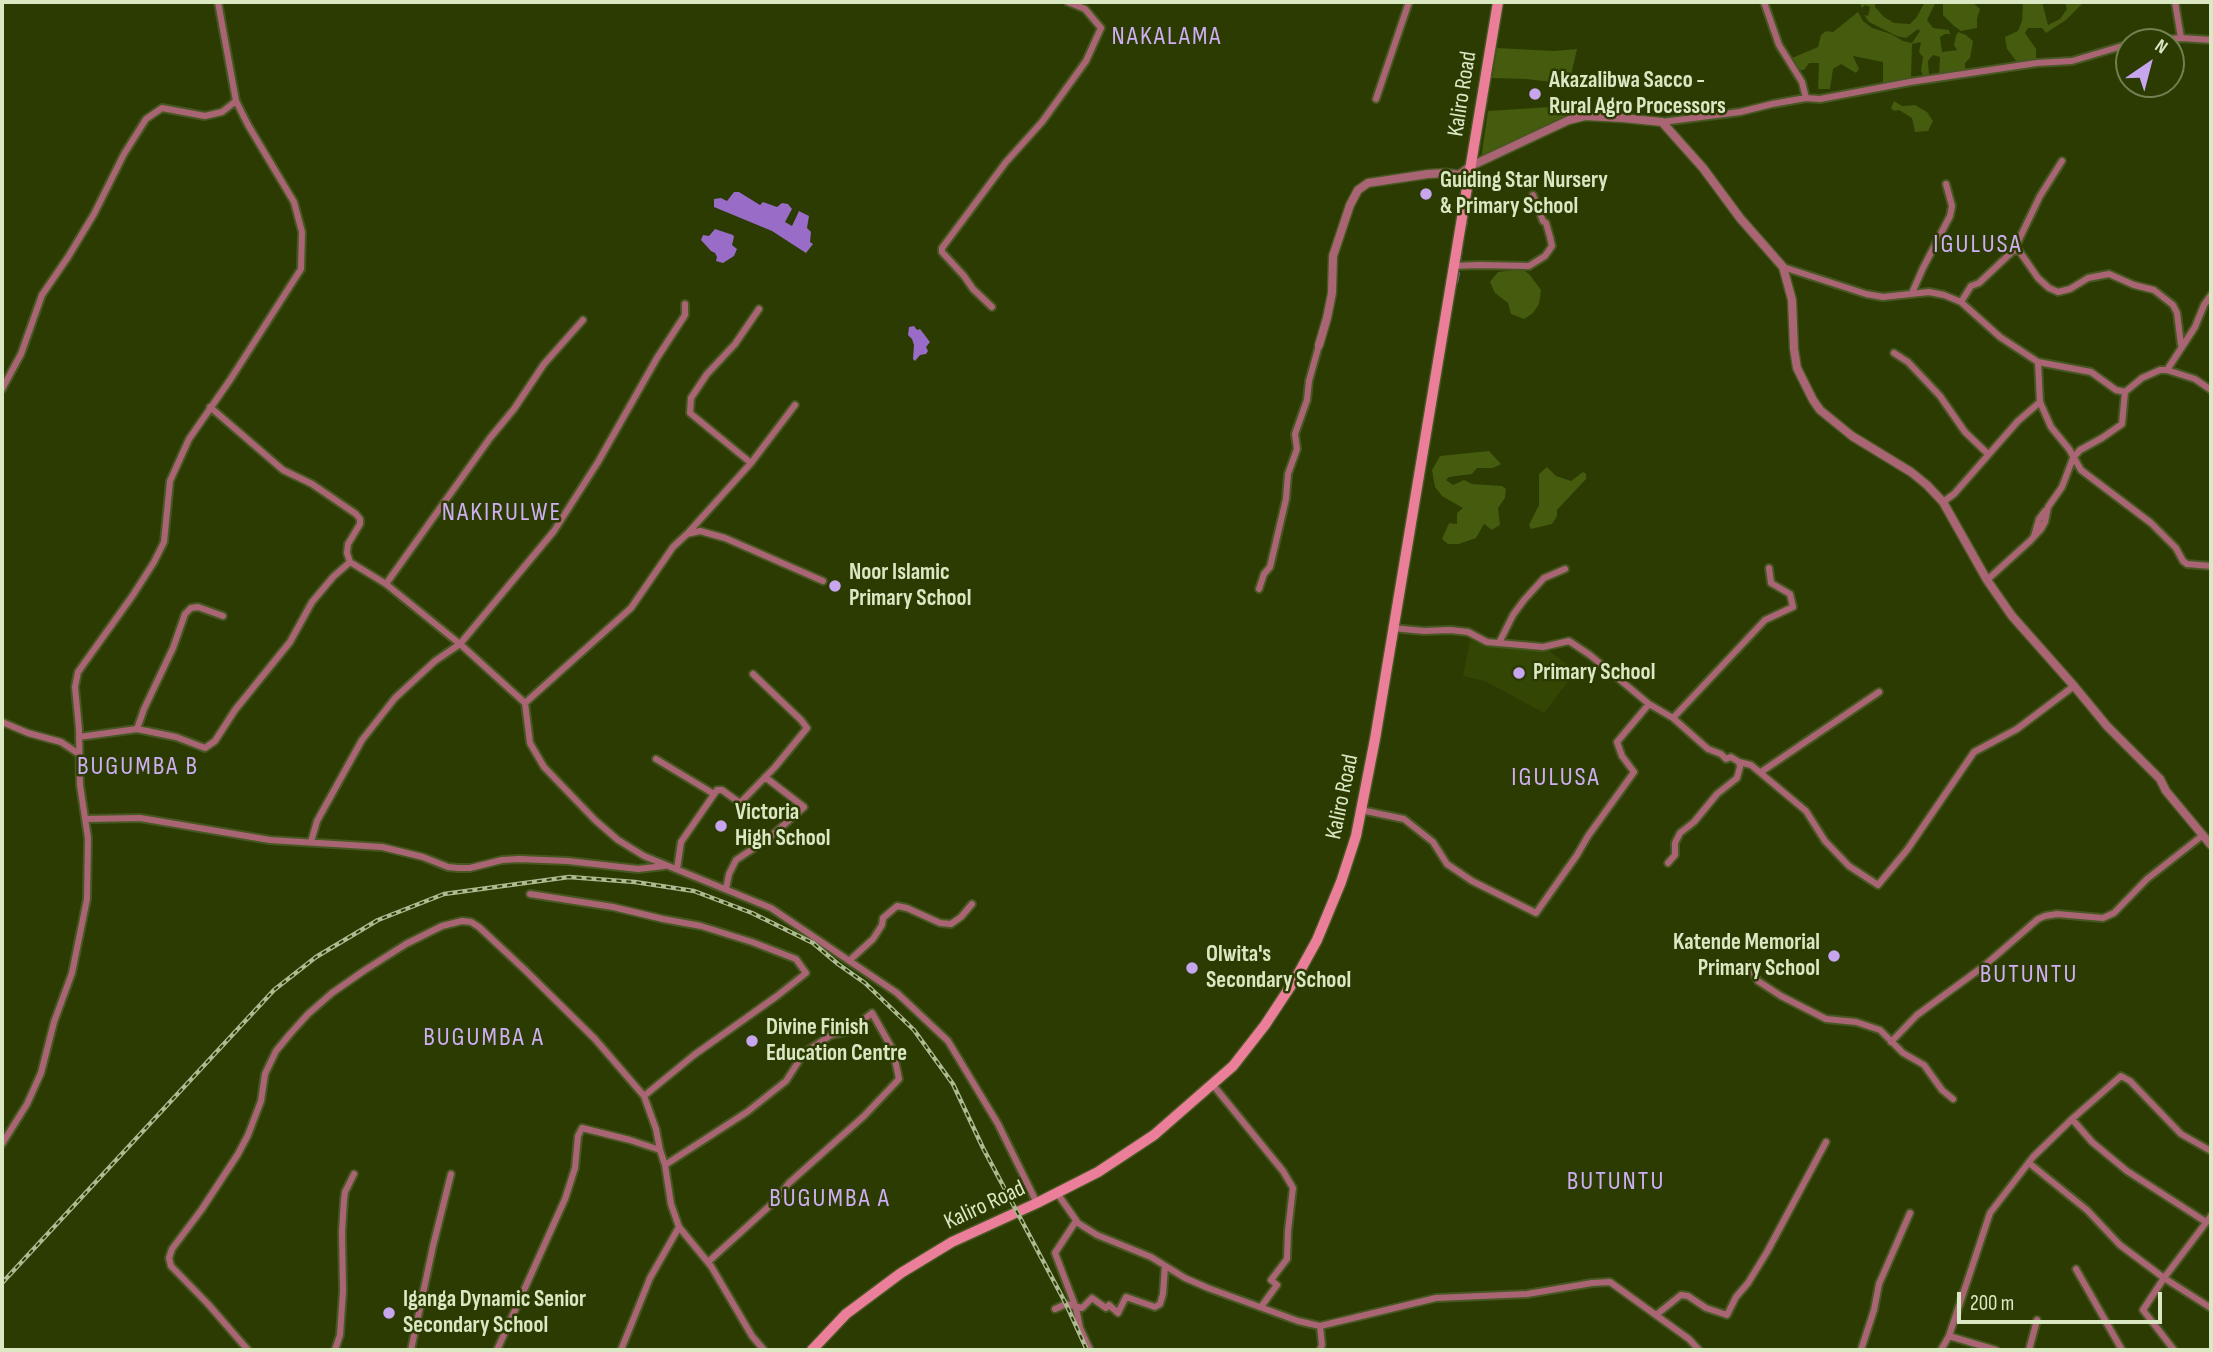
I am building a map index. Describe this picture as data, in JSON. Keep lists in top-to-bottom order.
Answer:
{
  "streets": {
    "main road": ["Kaliro Road"]
  },
  "districts": [
    "NAKALAMA",
    "IGULUSA",
    "NAKIRULWE",
    "BUGUMBA B",
    "IGULUSA",
    "BUTUNTU",
    "BUGUMBA A",
    "BUTUNTU",
    "BUGUMBA A"
  ],
  "places": [
    "Akazalibwa Sacco - Rural Agro Processors",
    "Guiding Star Nursery & Primary School",
    "Noor Islamic Primary School",
    "Primary School",
    "Victoria High School",
    "Katende Memorial Primary School",
    "Olwita's Secondary School",
    "Divine Finish Education Centre",
    "Iganga Dynamic Senior Secondary School"
  ],
  "scale_bar": "200 m",
  "north": "top right"
}
